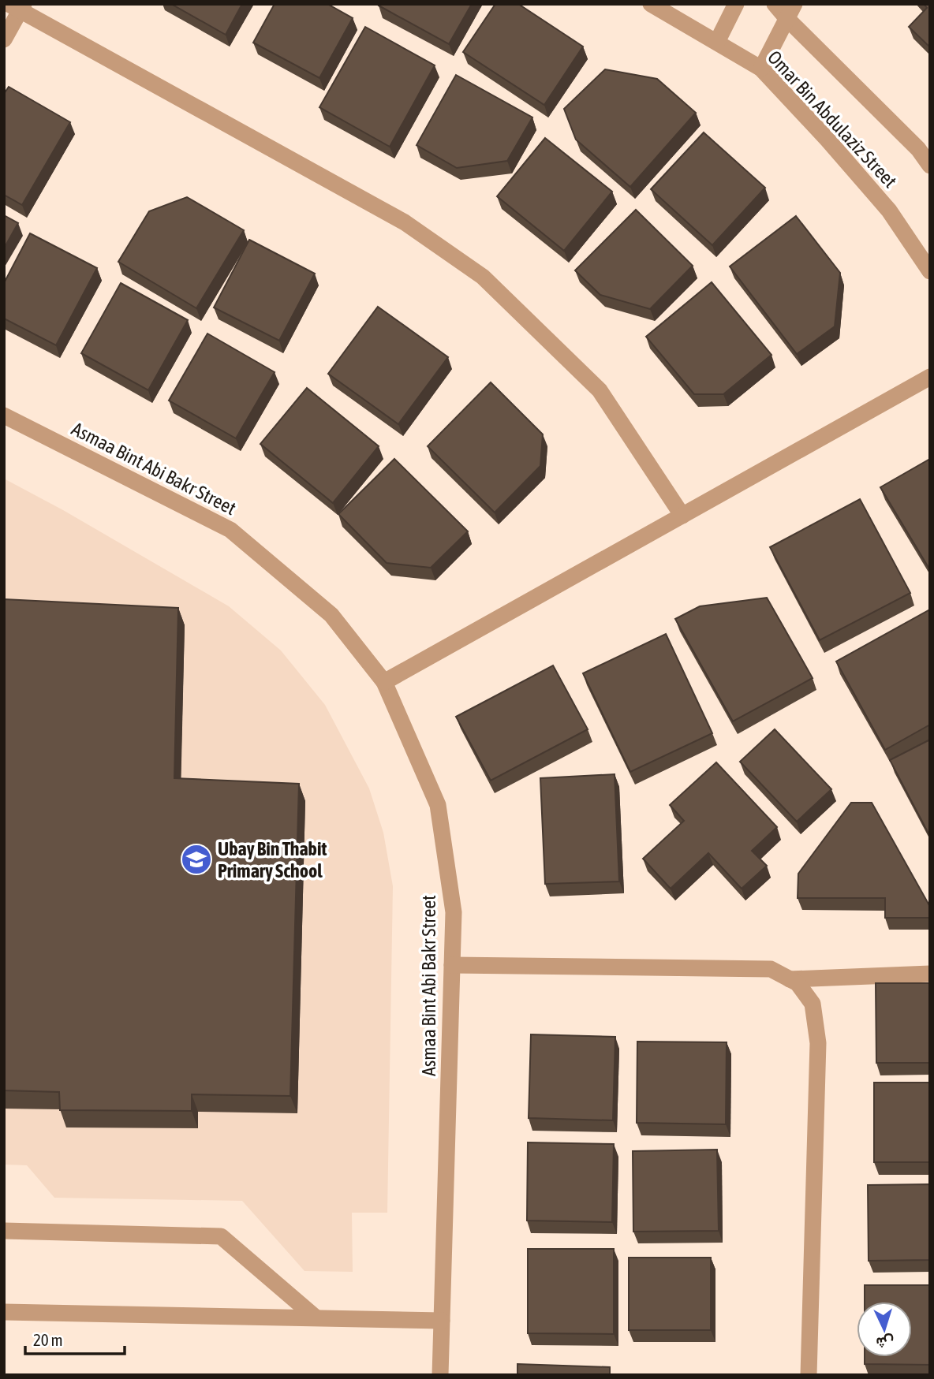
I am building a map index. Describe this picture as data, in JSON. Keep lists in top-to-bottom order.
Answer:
{
  "streets": {
    "street": ["Omar Bin Abdulaziz Street", "Asmaa Bint Abi Bakr Street"]
  },
  "places": {
    "school or university": ["Ubay Bin Thabit Primary School"]
  },
  "scale_bar": "20 m",
  "north": "bottom"
}
